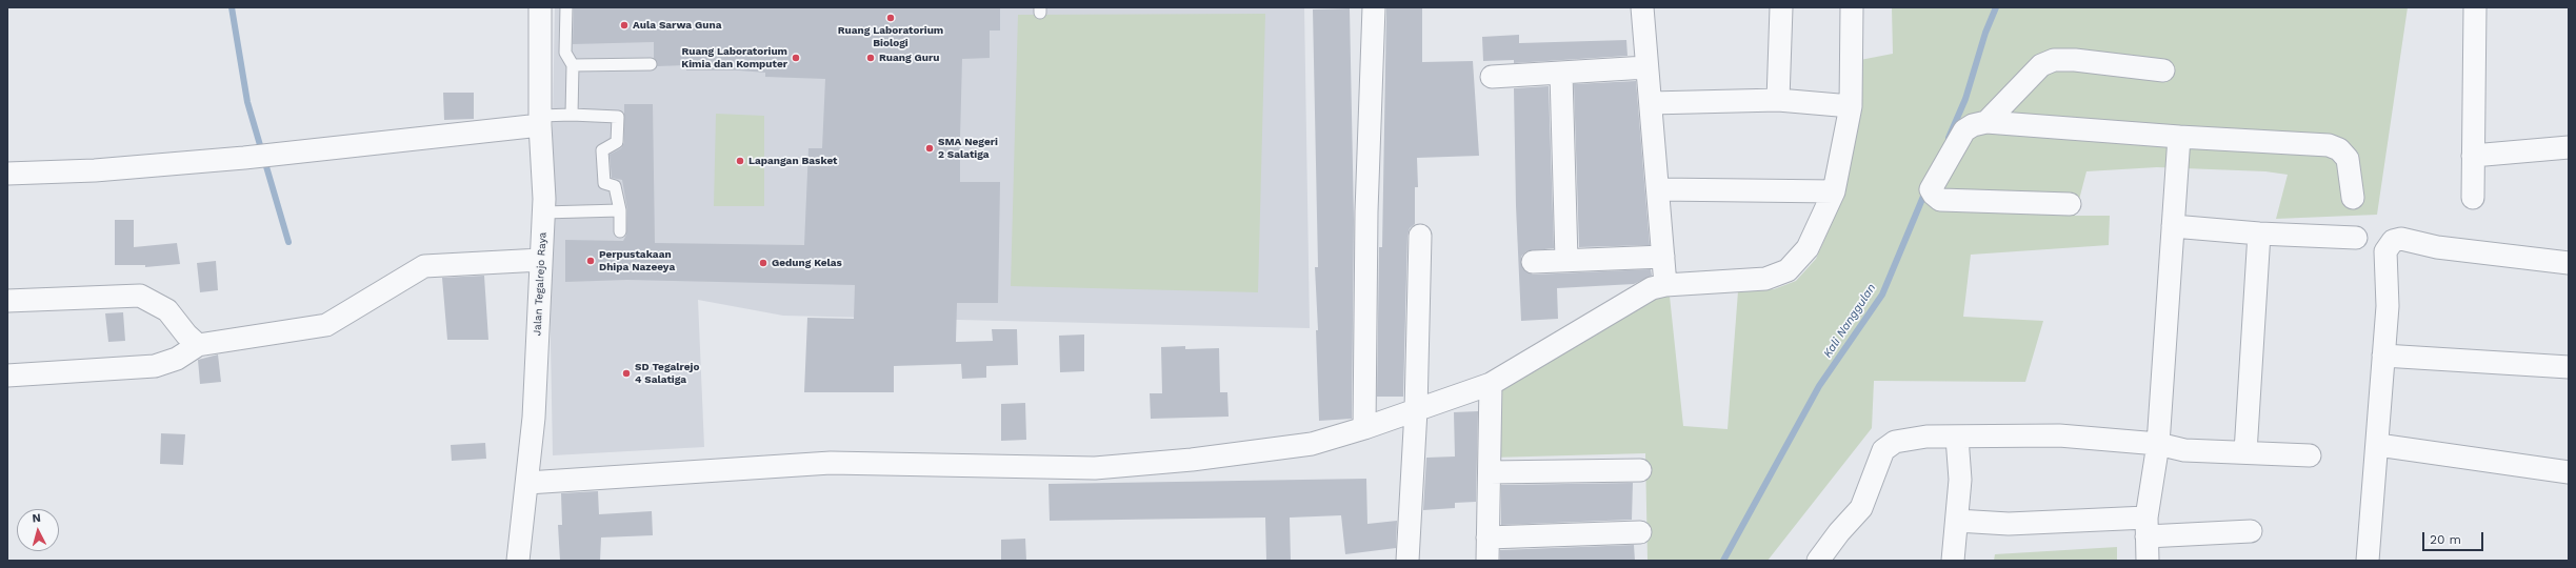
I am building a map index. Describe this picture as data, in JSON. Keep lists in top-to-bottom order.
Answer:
{
  "streets": {
    "street": ["Jalan Tegalrejo Raya"]
  },
  "water": ["Kali Nanggulan"],
  "places": [
    "Ruang Laboratorium Biologi",
    "Aula Sarwa Guna",
    "Ruang Laboratorium Kimia dan Komputer",
    "Ruang Guru",
    "SMA Negeri 2 Salatiga",
    "Lapangan Basket",
    "Perpustakaan Dhipa Nazeeya",
    "Gedung Kelas",
    "SD Tegalrejo 4 Salatiga"
  ],
  "scale_bar": "20 m",
  "north": "top"
}
